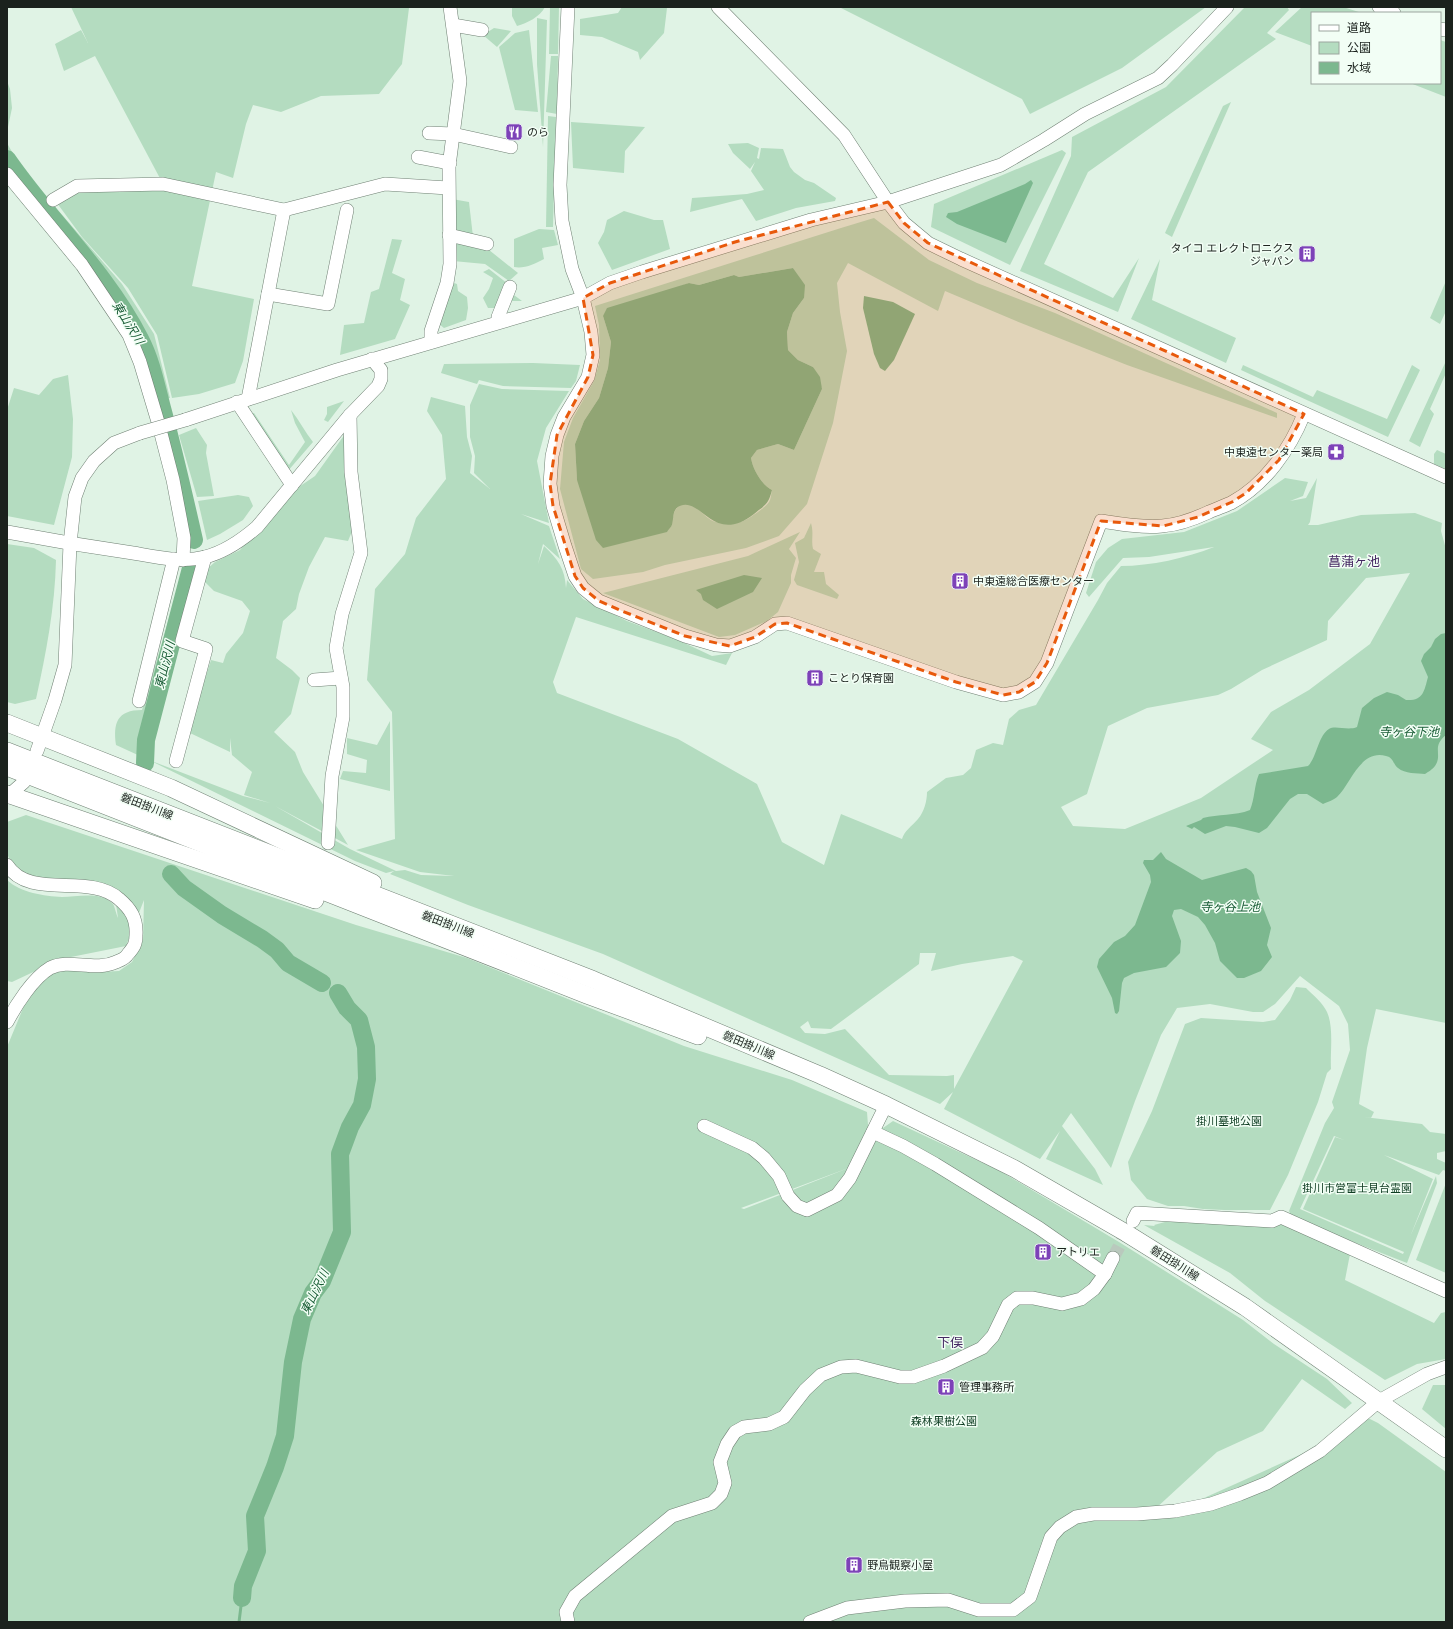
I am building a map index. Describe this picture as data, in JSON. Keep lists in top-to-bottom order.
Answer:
{
  "streets": {
    "main road": ["磐田掛川線"]
  },
  "districts": ["菖蒲ヶ池", "下俣"],
  "water": ["東山沢川", "寺ヶ谷下池", "寺ヶ谷上池"],
  "parks": ["掛川墓地公園", "掛川市営富士見台霊園", "森林果樹公園"],
  "places": {
    "restaurant": ["のら"],
    "building": [
      "タイコ エレクトロニクス ジャパン",
      "中東遠総合医療センター",
      "ことり保育園",
      "アトリエ",
      "管理事務所",
      "野鳥観察小屋"
    ],
    "pharmacy": ["中東遠センター薬局"]
  },
  "legend": ["道路", "公園", "水域"]
}
